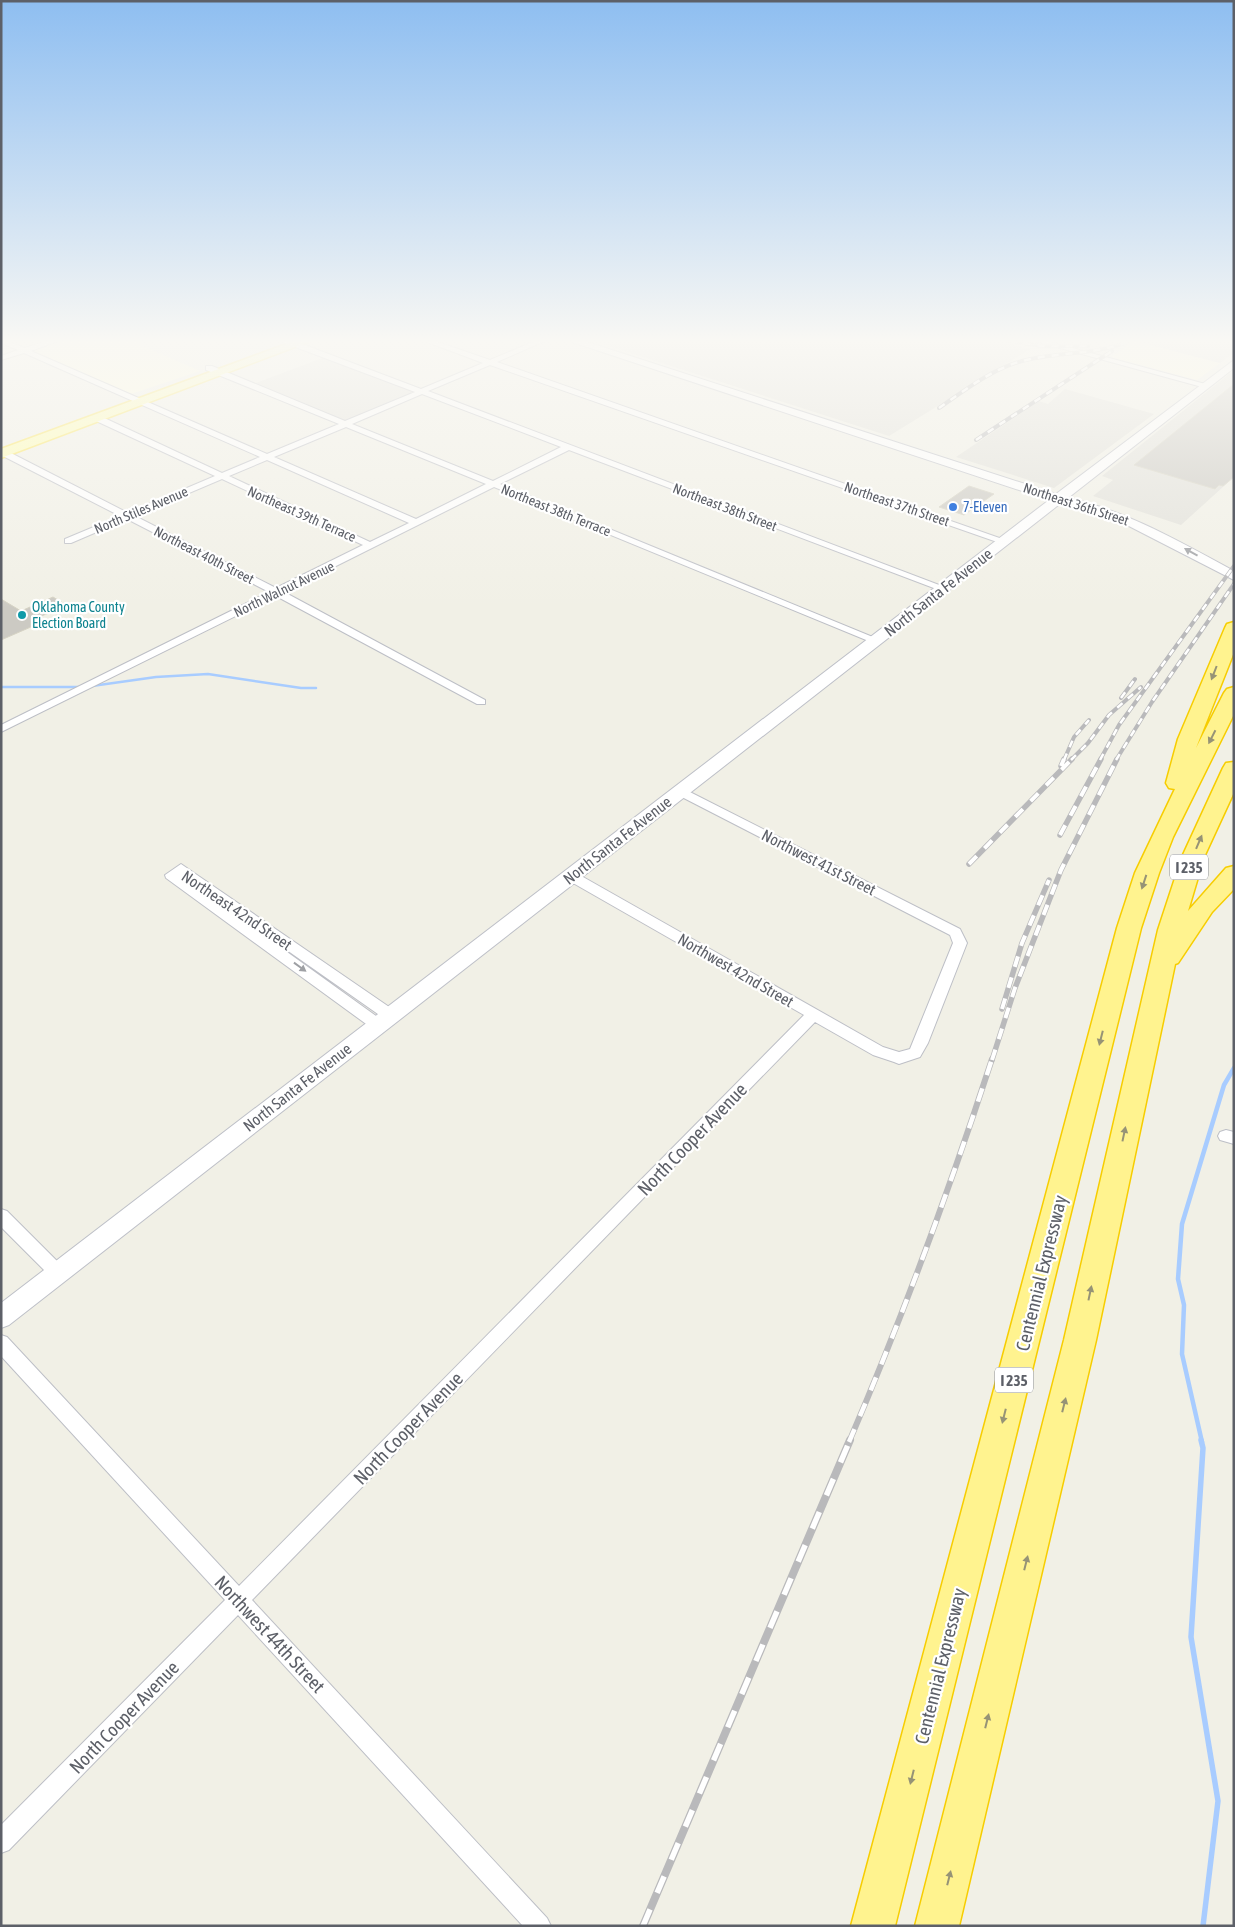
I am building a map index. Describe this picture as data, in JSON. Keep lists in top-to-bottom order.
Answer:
{
  "streets": {
    "highway": ["I 235", "Centennial Expressway"],
    "main road": ["Northeast 36th Street", "North Santa Fe Avenue"],
    "street": [
      "Northeast 37th Street",
      "Northeast 38th Street",
      "North Stiles Avenue",
      "Northeast 38th Terrace",
      "Northeast 39th Terrace",
      "Northeast 40th Street",
      "North Walnut Avenue",
      "Northwest 41st Street",
      "Northeast 42nd Street",
      "Northwest 42nd Street",
      "North Cooper Avenue",
      "Northwest 44th Street"
    ]
  },
  "crossings": [
    ["Northeast 37th Street", "North Santa Fe Avenue"],
    ["Northeast 36th Street", "North Santa Fe Avenue"],
    ["Northeast 38th Street", "North Walnut Avenue"],
    ["Northeast 38th Street", "North Santa Fe Avenue"],
    ["North Stiles Avenue", "Northeast 39th Terrace"],
    ["North Stiles Avenue", "Northeast 40th Street"],
    ["Northeast 38th Terrace", "North Walnut Avenue"],
    ["Northeast 38th Terrace", "North Santa Fe Avenue"],
    ["Northeast 39th Terrace", "North Walnut Avenue"],
    ["Northeast 40th Street", "North Walnut Avenue"],
    ["North Santa Fe Avenue", "Northwest 41st Street"],
    ["North Santa Fe Avenue", "Northeast 42nd Street"],
    ["North Santa Fe Avenue", "Northwest 42nd Street"],
    ["Northwest 41st Street", "Northwest 42nd Street"],
    ["Northwest 42nd Street", "North Cooper Avenue"],
    ["North Cooper Avenue", "Northwest 44th Street"]
  ],
  "places": ["7-Eleven", "Oklahoma County Election Board"]
}
